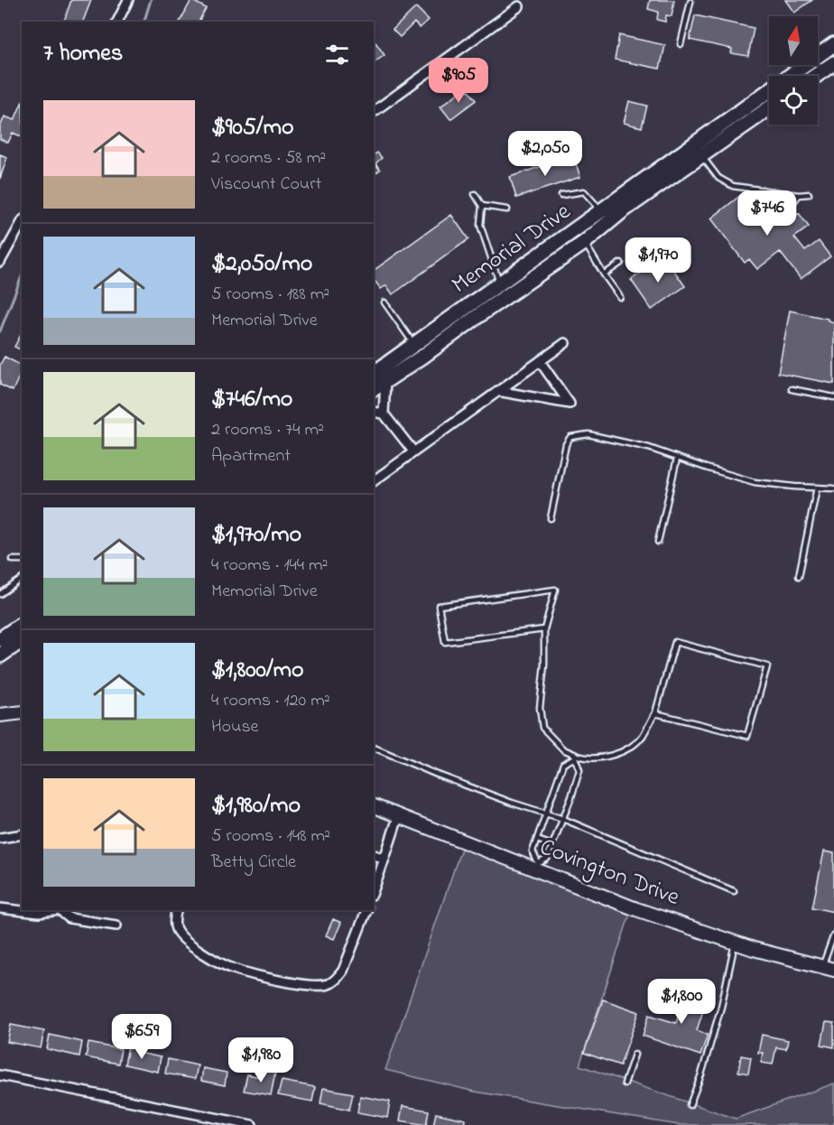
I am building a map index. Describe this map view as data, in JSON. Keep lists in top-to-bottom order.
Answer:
{
  "streets": {
    "main road": ["Memorial Drive"],
    "street": ["Covington Drive"]
  },
  "north": "top",
  "page": {
    "heading": "7 homes",
    "price": [
      "$905",
      "$2,050",
      "$746",
      "$1,970",
      "$1,800",
      "$659",
      "$1,980"
    ],
    "list": [
      {
        "name": "$905/mo",
        "note": "2 rooms · 58 m² · Viscount Court"
      },
      {
        "name": "$2,050/mo",
        "note": "5 rooms · 188 m² · Memorial Drive"
      },
      {
        "name": "$746/mo",
        "note": "2 rooms · 74 m² · Apartment"
      },
      {
        "name": "$1,970/mo",
        "note": "4 rooms · 144 m² · Memorial Drive"
      },
      {
        "name": "$1,800/mo",
        "note": "4 rooms · 120 m² · House"
      },
      {
        "name": "$1,980/mo",
        "note": "5 rooms · 148 m² · Betty Circle"
      }
    ]
  }
}
